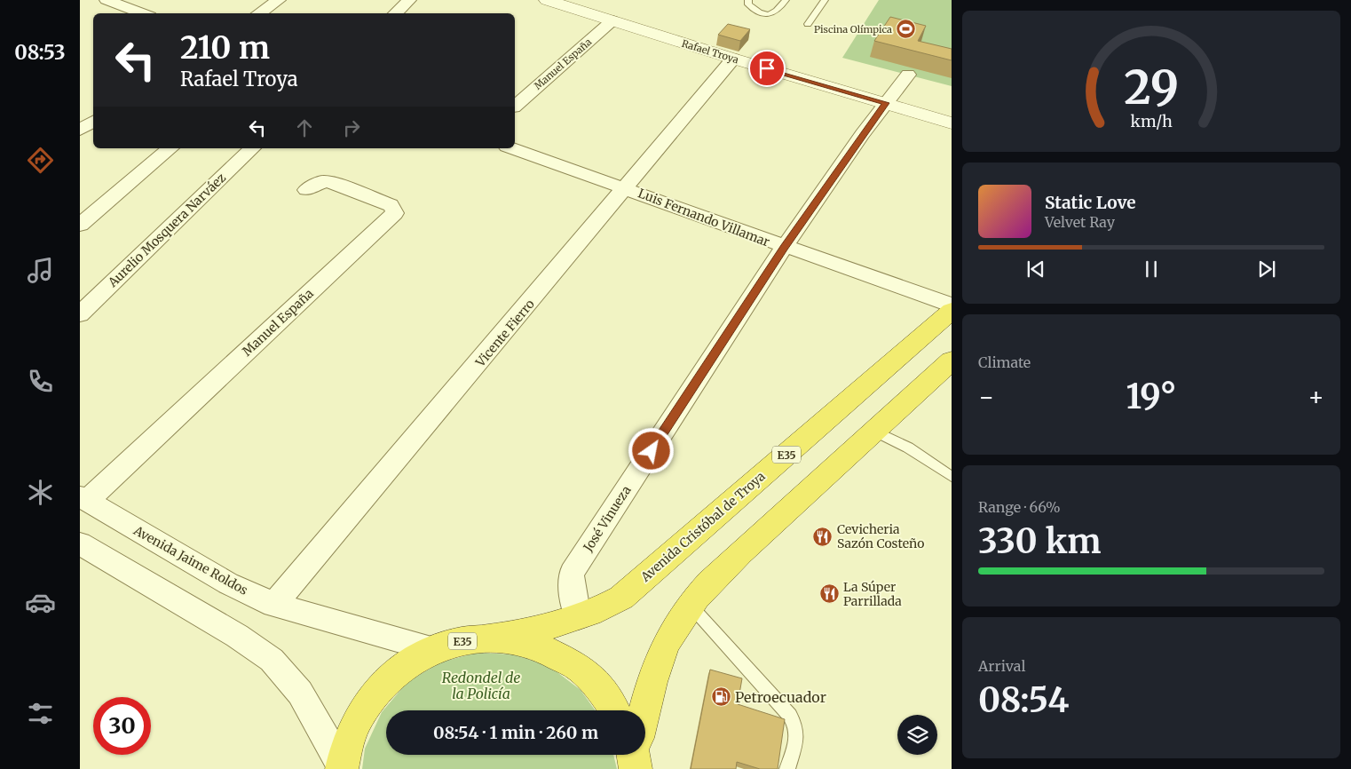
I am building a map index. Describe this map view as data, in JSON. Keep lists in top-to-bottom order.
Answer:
{
  "streets": {
    "highway": ["E35", "Avenida Cristóbal de Troya"],
    "street": [
      "Rafael Troya",
      "Manuel España",
      "Luis Fernando Villamar",
      "Aurelio Mosquera Narváez",
      "Vicente Fierro",
      "José Vinueza",
      "Avenida Jaime Roldos"
    ]
  },
  "crossings": [
    ["Rafael Troya", "Manuel España"],
    ["Rafael Troya", "Vicente Fierro"],
    ["Rafael Troya", "José Vinueza"],
    ["Manuel España", "Avenida Jaime Roldos"],
    ["Luis Fernando Villamar", "Vicente Fierro"],
    ["Luis Fernando Villamar", "José Vinueza"],
    ["Vicente Fierro", "Avenida Jaime Roldos"],
    ["E35", "Avenida Cristóbal de Troya"],
    ["E35", "Avenida Jaime Roldos"],
    ["José Vinueza", "Avenida Cristóbal de Troya"]
  ],
  "parks": ["Redondel de la Policía"],
  "places": {
    "sports": ["Piscina Olímpica"],
    "restaurant": ["Cevicheria Sazón Costeño", "La Súper Parrillada"],
    "fuel station": ["Petroecuador"]
  },
  "page": {
    "tabs": "08:53",
    "turn": ["210 m", "Rafael Troya"],
    "song": ["Static Love", "Velvet Ray"],
    "tile": [
      "Climate",
      ["Range · 66%", "330 km"],
      ["Arrival", "08:54"]
    ],
    "heat": ["−", "19°", "+"],
    "limit": "30",
    "trip": "08:54 · 1 min · 260 m",
    "gauge": ["29", "km/h"]
  }
}
